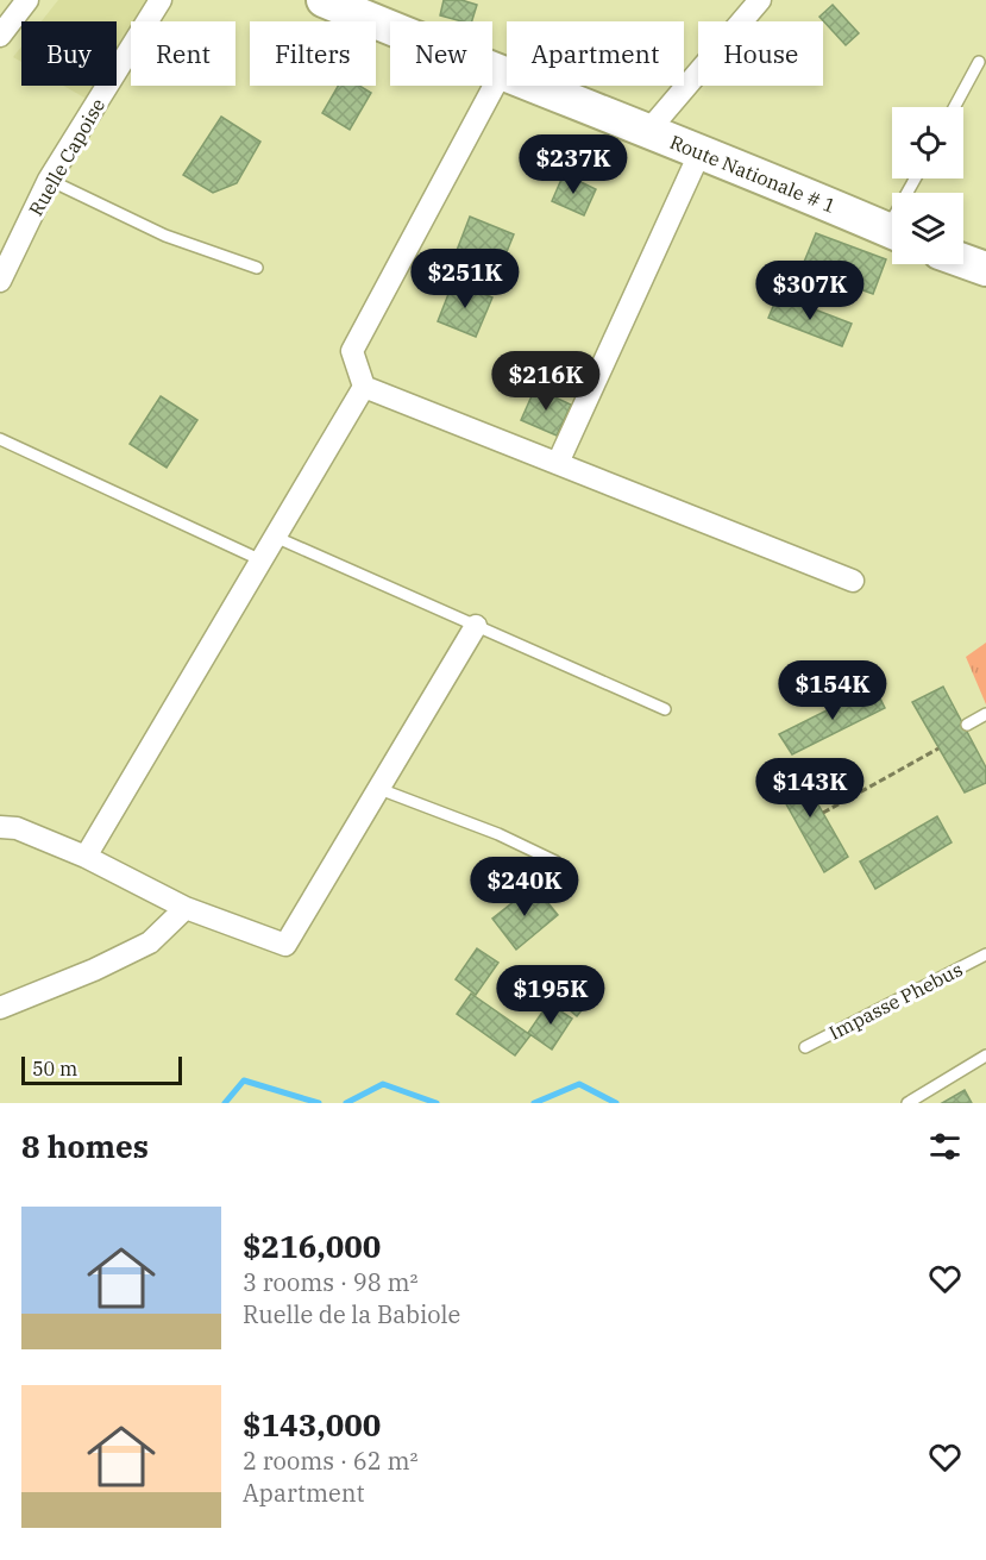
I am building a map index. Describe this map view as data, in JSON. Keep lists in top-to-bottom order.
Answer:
{
  "streets": {
    "main road": ["Route Nationale # 1"],
    "street": ["Ruelle Capoise"],
    "lane": ["Impasse Phebus"]
  },
  "scale_bar": "50 m",
  "page": {
    "chip": [
      "Buy",
      "Rent",
      "Filters",
      "New",
      "Apartment",
      "House"
    ],
    "price": [
      "$237K",
      "$251K",
      "$307K",
      "$216K",
      "$154K",
      "$143K",
      "$240K",
      "$195K"
    ],
    "scale": "50 m",
    "heading": "8 homes",
    "list": [
      {
        "name": "$216,000",
        "note": "3 rooms · 98 m² · Ruelle de la Babiole"
      },
      {
        "name": "$143,000",
        "note": "2 rooms · 62 m² · Apartment"
      }
    ]
  }
}
